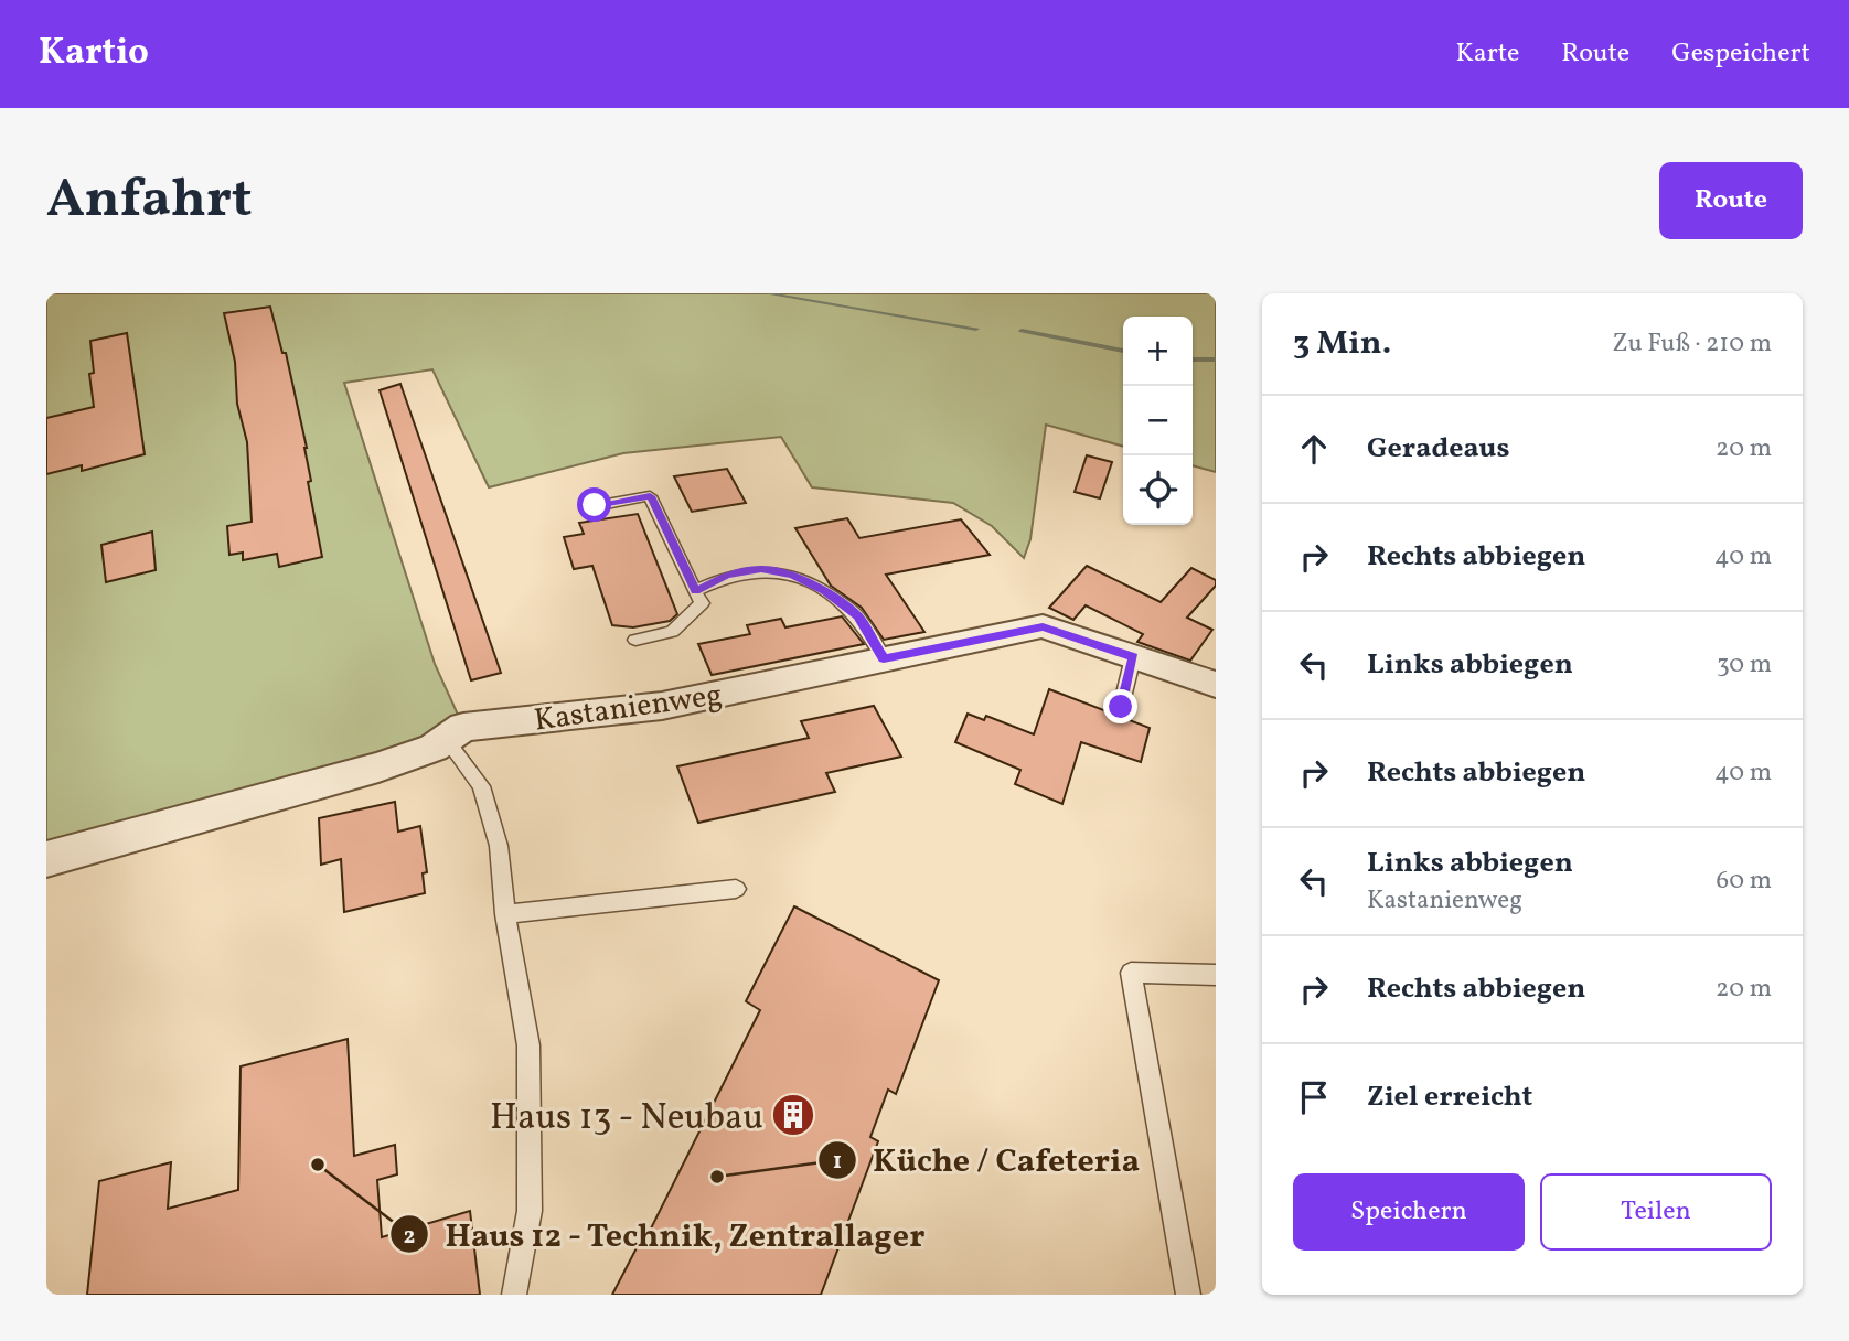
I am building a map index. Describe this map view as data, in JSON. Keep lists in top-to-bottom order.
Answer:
{
  "streets": {
    "street": ["Kastanienweg"]
  },
  "places": {
    "building": ["Haus 13 - Neubau"],
    "other": ["Haus 12 - Technik, Zentrallager", "Küche / Cafeteria"]
  },
  "page": {
    "header": "Kartio",
    "nav": ["Karte", "Route", "Gespeichert"],
    "buttons": [
      "Route",
      ["Speichern", "Teilen"]
    ],
    "title": "Anfahrt",
    "heading": ["3 Min.", "Zu Fuß · 210 m"],
    "map_buttons": ["+", "−"],
    "list": [
      ["Geradeaus", "20 m"],
      ["Rechts abbiegen", "40 m"],
      ["Links abbiegen", "30 m"],
      ["Rechts abbiegen", "40 m"],
      ["Links abbiegen", "Kastanienweg", "60 m"],
      ["Rechts abbiegen", "20 m"],
      "Ziel erreicht"
    ]
  }
}
